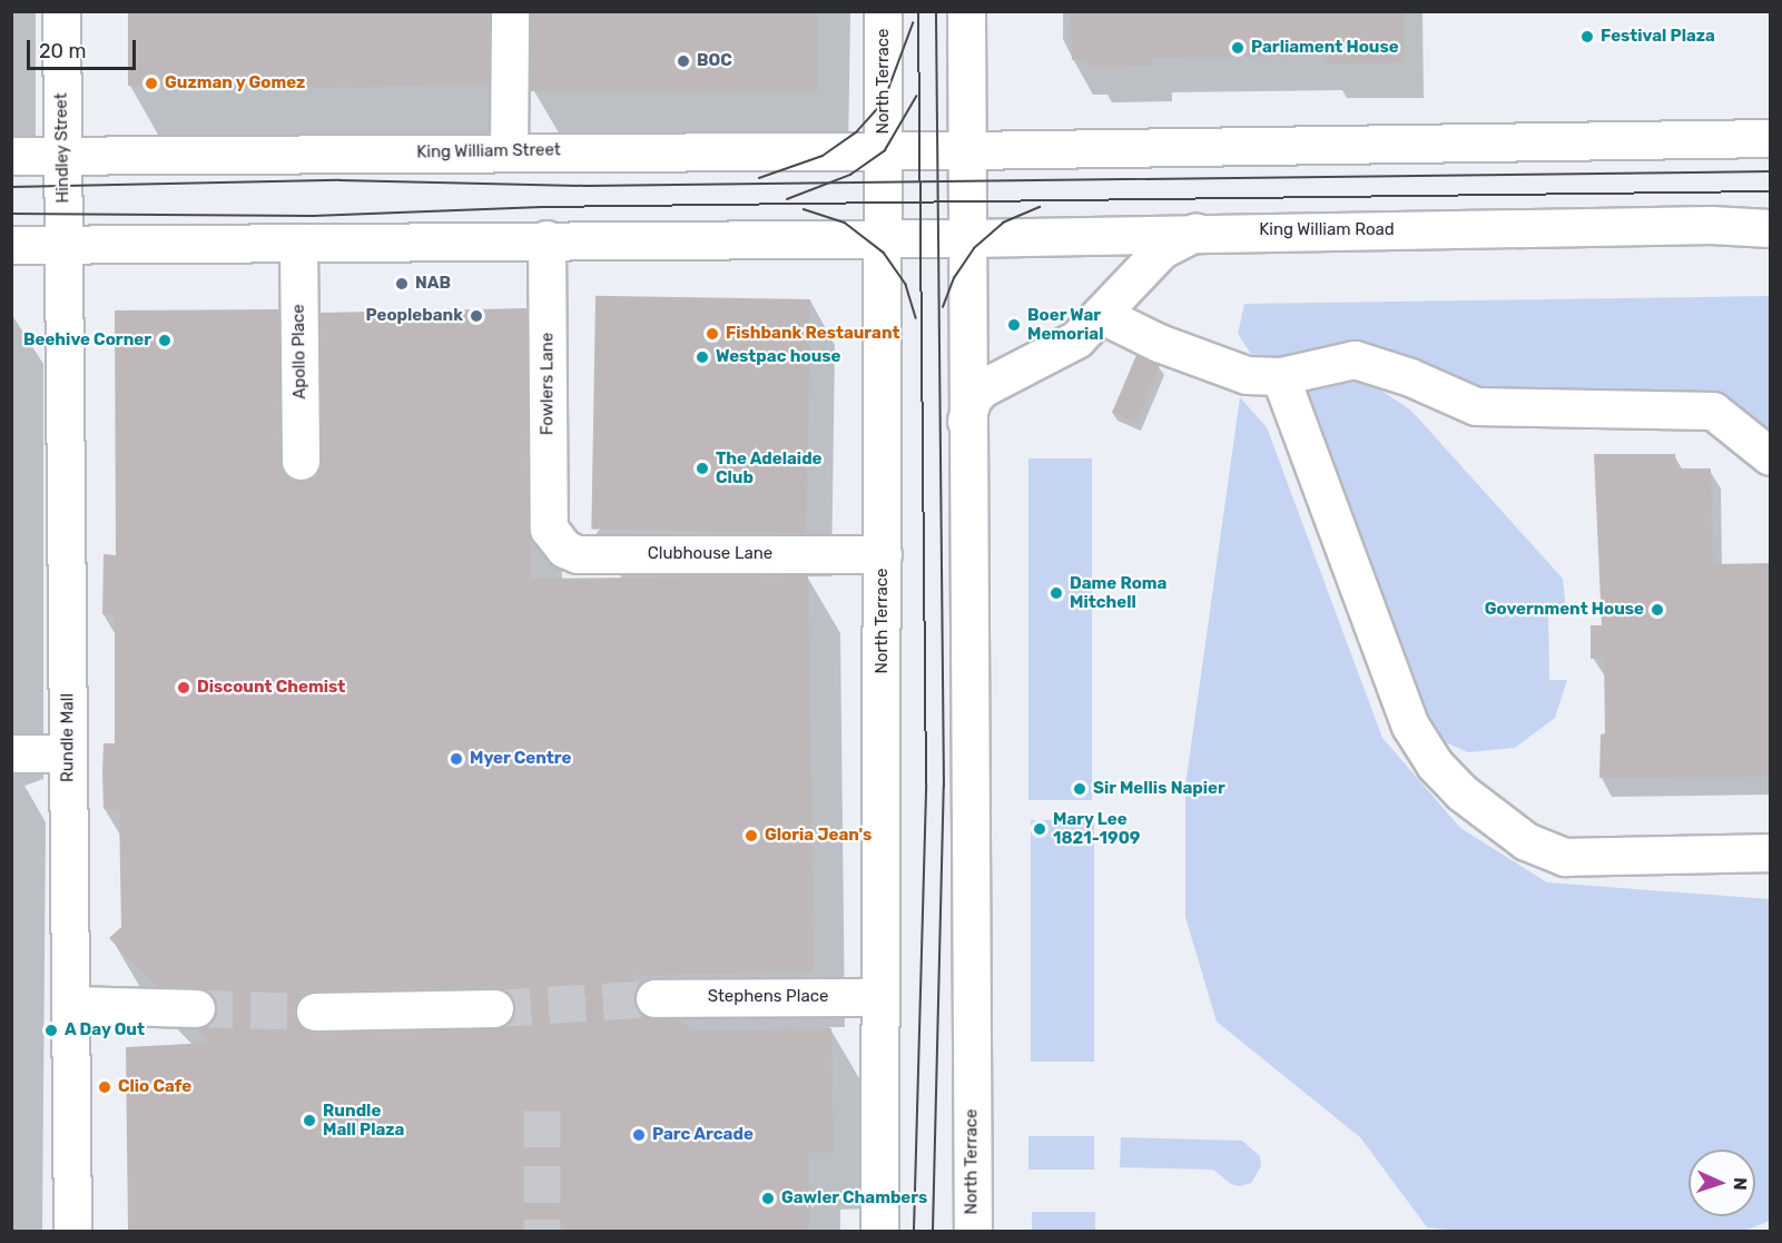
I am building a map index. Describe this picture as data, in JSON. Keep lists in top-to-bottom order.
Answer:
{
  "streets": {
    "main road": [
      "North Terrace",
      "Hindley Street",
      "King William Street",
      "King William Road",
      "Apollo Place",
      "Fowlers Lane",
      "Clubhouse Lane",
      "Rundle Mall",
      "Stephens Place"
    ]
  },
  "crossings": [
    ["North Terrace", "King William Street"],
    ["North Terrace", "King William Road"],
    ["North Terrace", "Clubhouse Lane"],
    ["North Terrace", "Stephens Place"],
    ["Hindley Street", "King William Street"],
    ["Hindley Street", "Rundle Mall"],
    ["Fowlers Lane", "Clubhouse Lane"]
  ],
  "places": [
    "Festival Plaza",
    "Parliament House",
    "BOC",
    "Guzman y Gomez",
    "NAB",
    "Peoplebank",
    "Boer War Memorial",
    "Fishbank Restaurant",
    "Beehive Corner",
    "Westpac house",
    "The Adelaide Club",
    "Dame Roma Mitchell",
    "Government House",
    "Discount Chemist",
    "Myer Centre",
    "Sir Mellis Napier",
    "Mary Lee 1821-1909",
    "Gloria Jean's",
    "A Day Out",
    "Clio Cafe",
    "Rundle Mall Plaza",
    "Parc Arcade",
    "Gawler Chambers"
  ],
  "scale_bar": "20 m",
  "north": "right"
}
